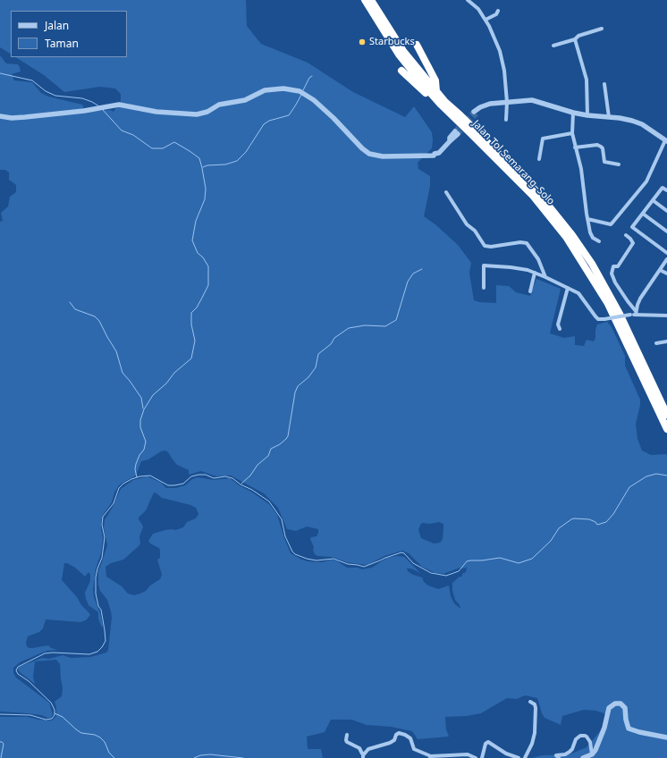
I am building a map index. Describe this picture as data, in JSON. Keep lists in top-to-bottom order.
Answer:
{
  "streets": {
    "highway": ["Jalan Tol Semarang–Solo"]
  },
  "places": ["Starbucks"],
  "legend": ["Jalan", "Taman"]
}
